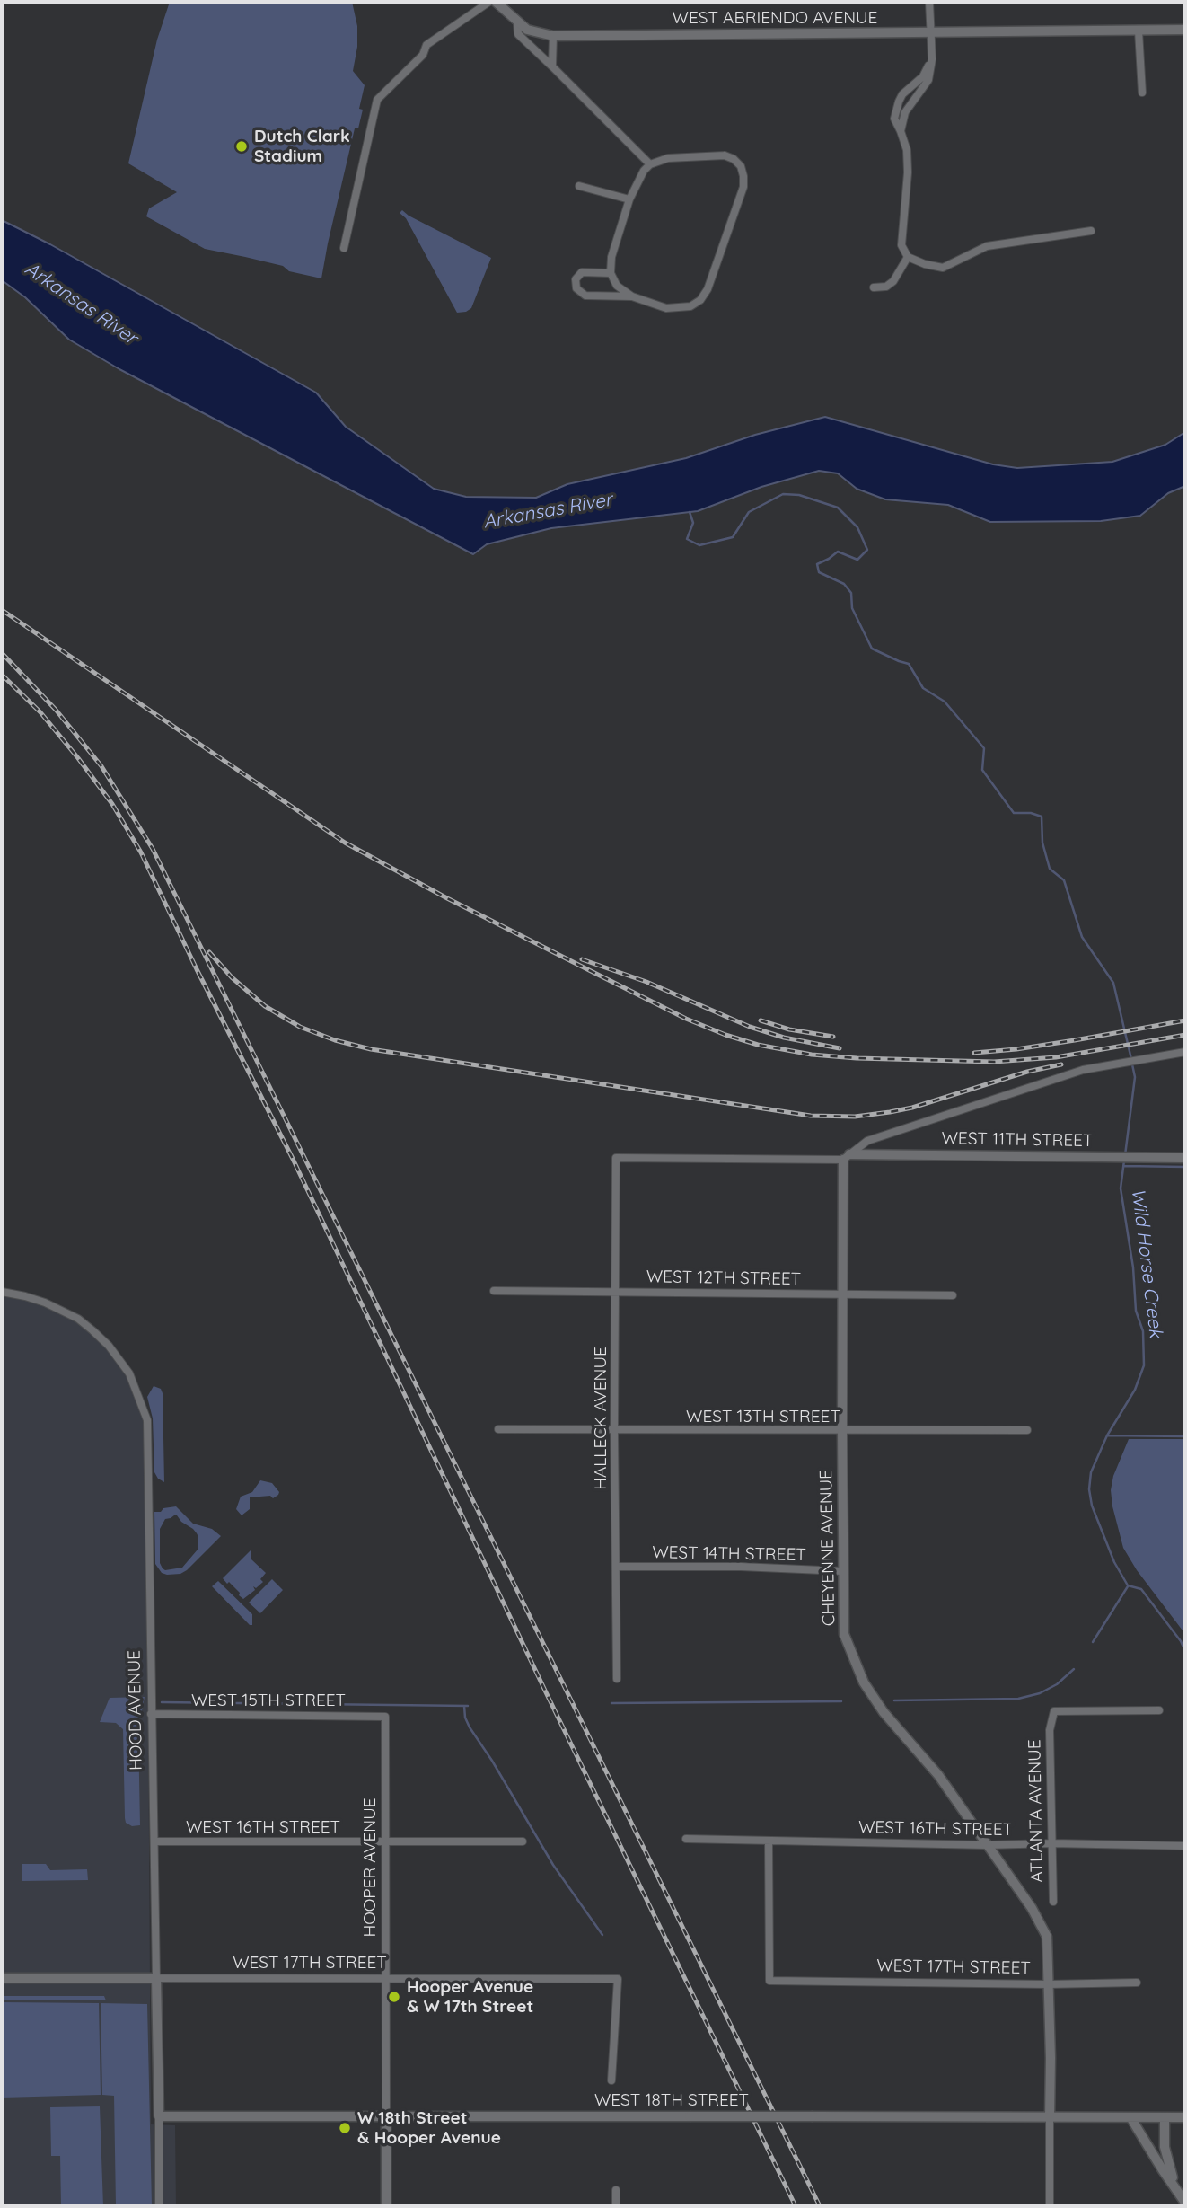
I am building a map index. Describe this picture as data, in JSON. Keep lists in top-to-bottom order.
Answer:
{
  "streets": {
    "street": [
      "WEST ABRIENDO AVENUE",
      "WEST 11TH STREET",
      "WEST 12TH STREET",
      "WEST 13TH STREET",
      "HALLECK AVENUE",
      "CHEYENNE AVENUE",
      "WEST 14TH STREET",
      "WEST 15TH STREET",
      "HOOD AVENUE",
      "ATLANTA AVENUE",
      "WEST 16TH STREET",
      "HOOPER AVENUE",
      "WEST 17TH STREET",
      "WEST 18TH STREET"
    ]
  },
  "crossings": [
    ["WEST 11TH STREET", "HALLECK AVENUE"],
    ["WEST 11TH STREET", "CHEYENNE AVENUE"],
    ["WEST 12TH STREET", "HALLECK AVENUE"],
    ["WEST 12TH STREET", "CHEYENNE AVENUE"],
    ["WEST 13TH STREET", "HALLECK AVENUE"],
    ["WEST 13TH STREET", "CHEYENNE AVENUE"],
    ["HALLECK AVENUE", "WEST 14TH STREET"],
    ["CHEYENNE AVENUE", "WEST 14TH STREET"],
    ["CHEYENNE AVENUE", "WEST 16TH STREET"],
    ["CHEYENNE AVENUE", "WEST 17TH STREET"],
    ["WEST 15TH STREET", "HOOD AVENUE"],
    ["WEST 15TH STREET", "HOOPER AVENUE"],
    ["HOOD AVENUE", "WEST 16TH STREET"],
    ["HOOD AVENUE", "WEST 17TH STREET"],
    ["HOOD AVENUE", "WEST 18TH STREET"],
    ["ATLANTA AVENUE", "WEST 16TH STREET"],
    ["WEST 16TH STREET", "HOOPER AVENUE"],
    ["WEST 16TH STREET", "WEST 17TH STREET"],
    ["HOOPER AVENUE", "WEST 17TH STREET"],
    ["HOOPER AVENUE", "WEST 18TH STREET"]
  ],
  "water": ["Arkansas River", "Wild Horse Creek"],
  "places": ["Dutch Clark Stadium", "Hooper Avenue & W 17th Street", "W 18th Street & Hooper Avenue"]
}
